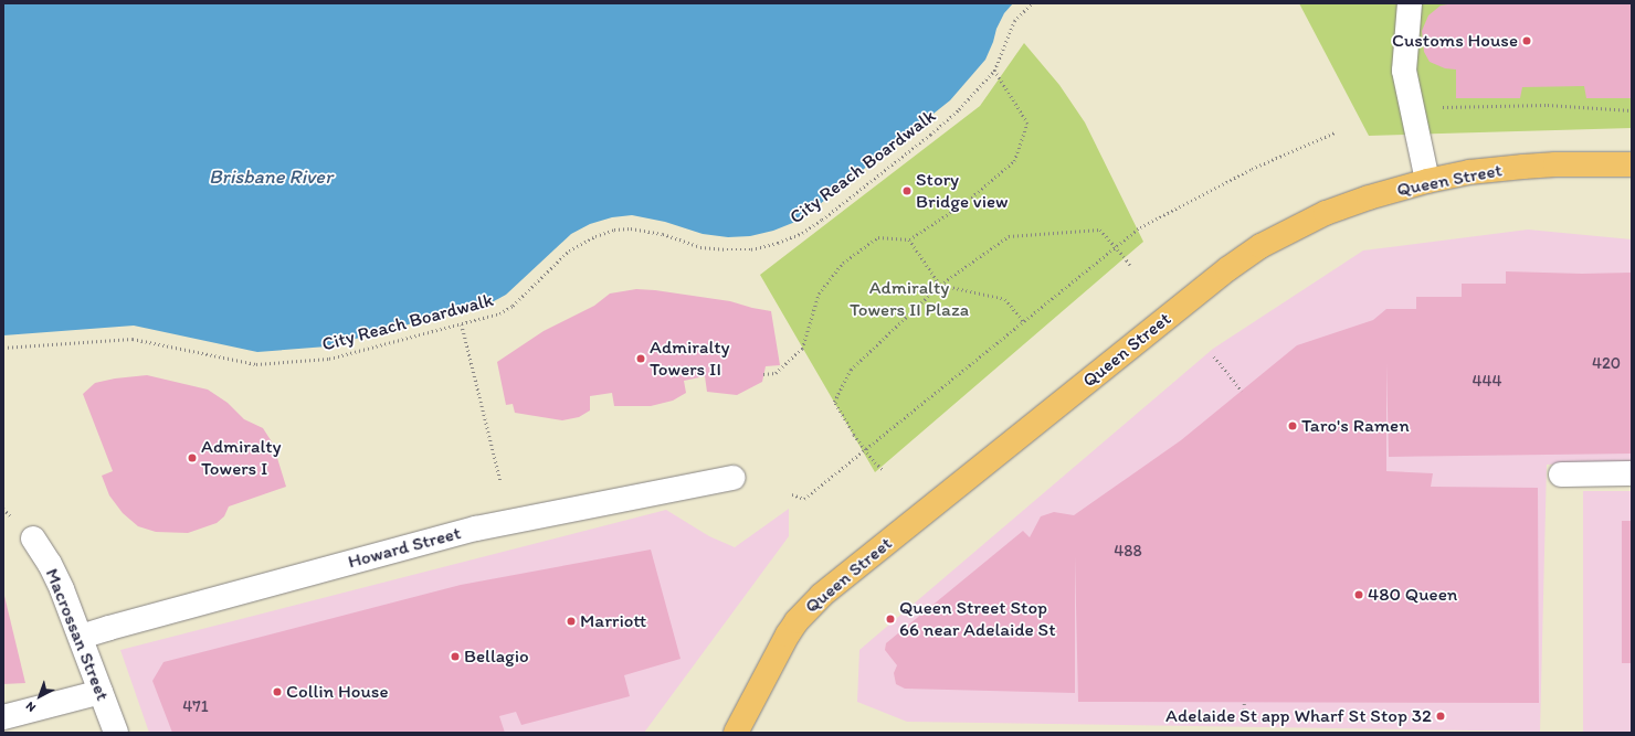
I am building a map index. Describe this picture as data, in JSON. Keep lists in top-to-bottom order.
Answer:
{
  "streets": {
    "main road": ["Queen Street"],
    "street": ["Howard Street", "Macrossan Street"],
    "path": ["City Reach Boardwalk"]
  },
  "crossings": [
    ["Howard Street", "Macrossan Street"]
  ],
  "water": ["Brisbane River"],
  "parks": ["Admiralty Towers II Plaza"],
  "places": [
    "Customs House",
    "Story Bridge view",
    "Admiralty Towers II",
    "Taro's Ramen",
    "Admiralty Towers I",
    "480 Queen",
    "Queen Street Stop 66 near Adelaide St",
    "Marriott",
    "Bellagio",
    "Collin House",
    "Adelaide St app Wharf St Stop 32"
  ],
  "house_numbers": [
    "420",
    "444",
    "488",
    "471"
  ],
  "north": "bottom left"
}
